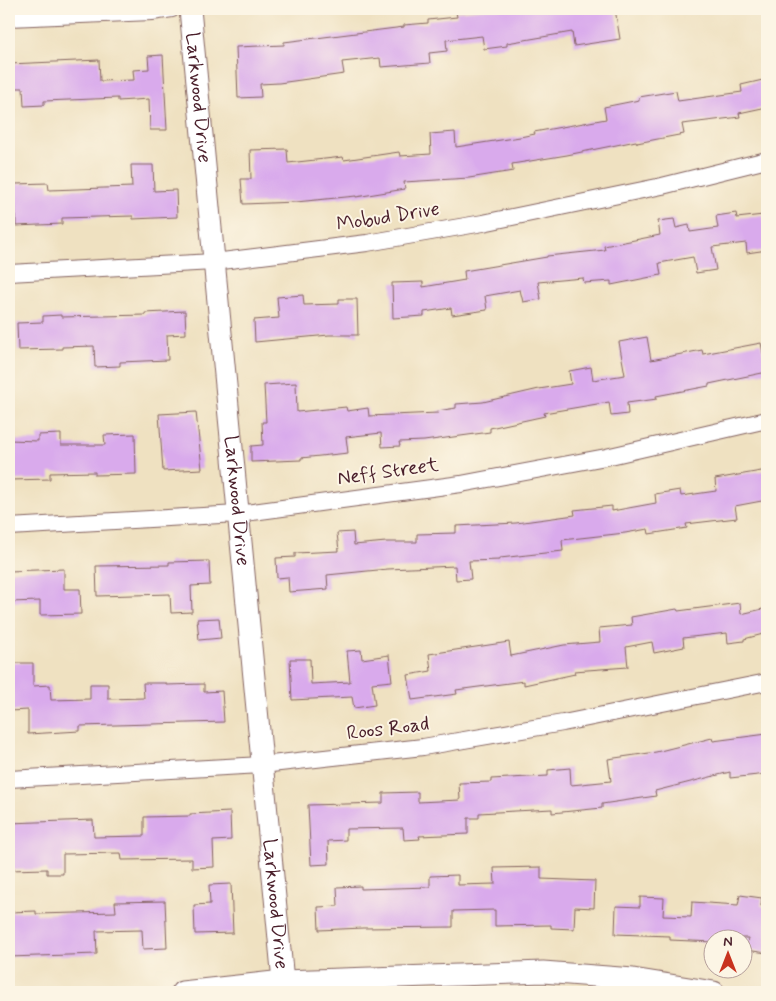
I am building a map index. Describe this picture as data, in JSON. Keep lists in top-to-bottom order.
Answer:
{
  "streets": {
    "street": [
      "Larkwood Drive",
      "Mobud Drive",
      "Neff Street",
      "Roos Road"
    ]
  },
  "crossings": [
    ["Larkwood Drive", "Mobud Drive"],
    ["Larkwood Drive", "Neff Street"],
    ["Larkwood Drive", "Roos Road"]
  ],
  "north": "top"
}
